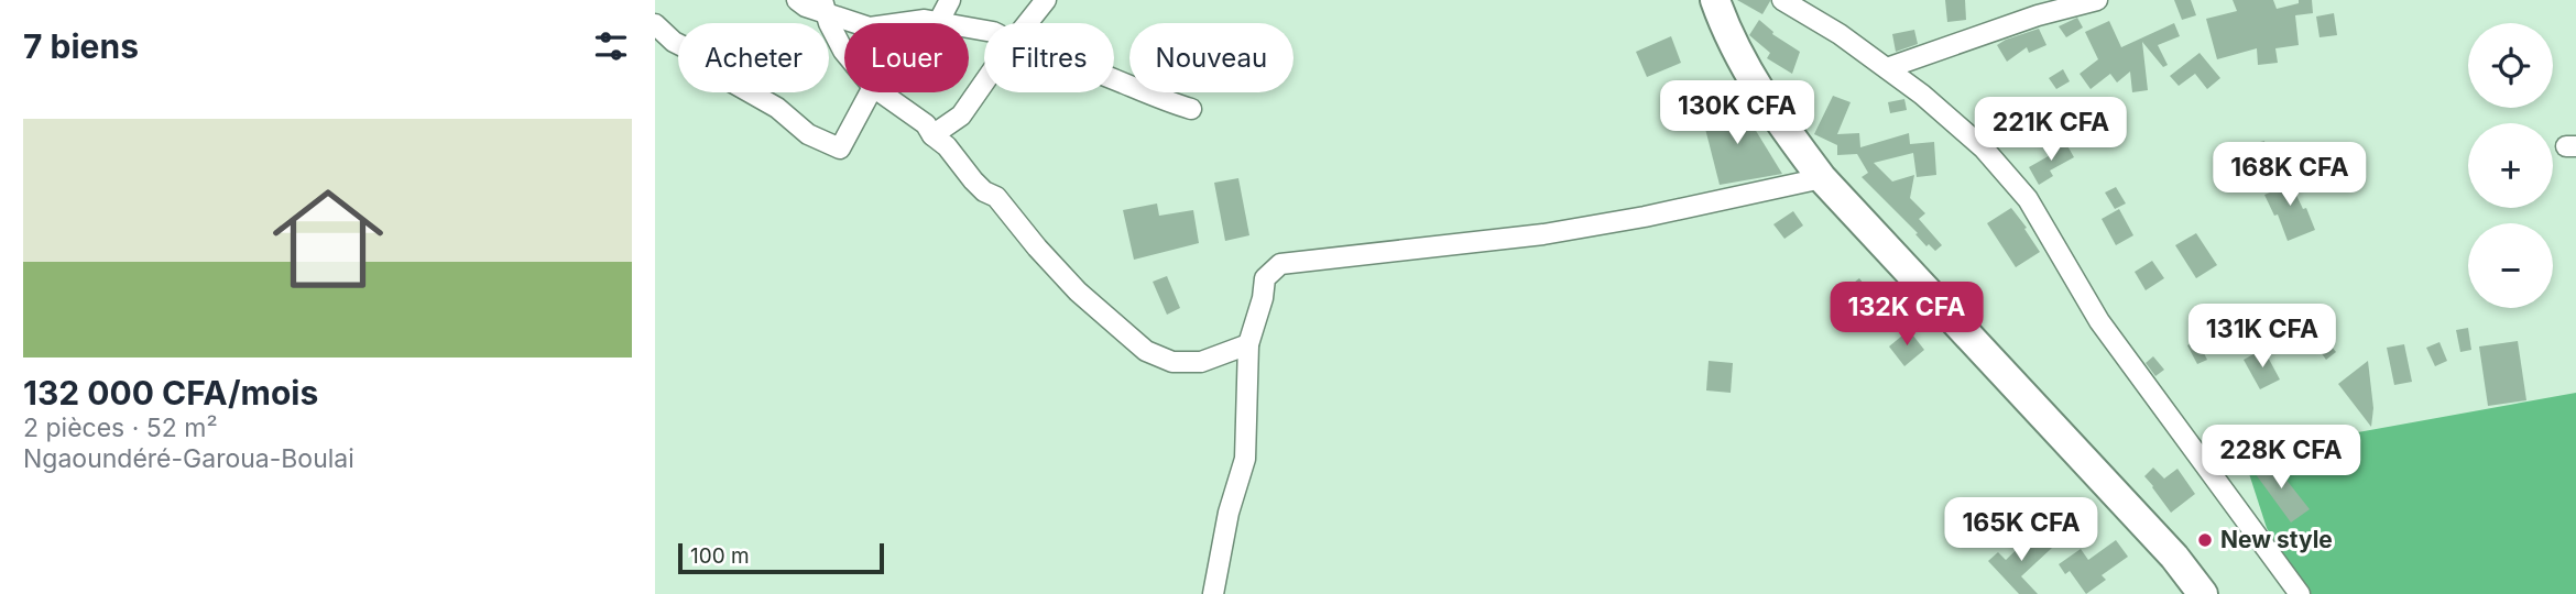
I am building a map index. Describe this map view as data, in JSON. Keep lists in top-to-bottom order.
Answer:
{
  "places": ["New style"],
  "scale_bar": "100 m",
  "page": {
    "heading": "7 biens",
    "map_buttons": ["+", "−"],
    "chip": [
      "Acheter",
      "Louer",
      "Filtres",
      "Nouveau"
    ],
    "price": [
      "130K CFA",
      "221K CFA",
      "168K CFA",
      "132K CFA",
      "131K CFA",
      "228K CFA",
      "165K CFA"
    ],
    "list": [
      {
        "name": "132 000 CFA/mois",
        "note": "2 pièces · 52 m² · Ngaoundéré-Garoua-Boulai"
      }
    ],
    "scale": "100 m"
  }
}
